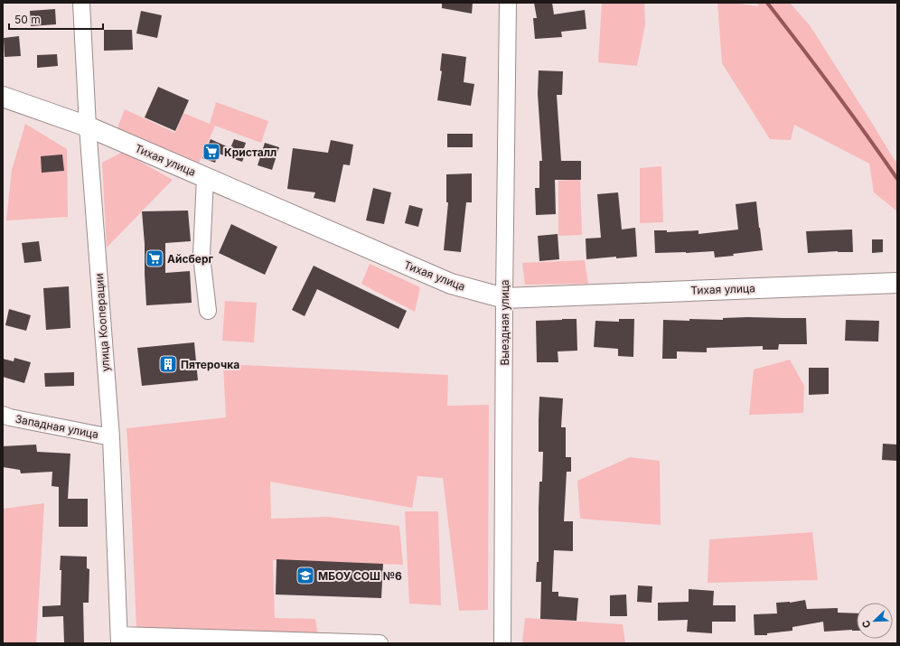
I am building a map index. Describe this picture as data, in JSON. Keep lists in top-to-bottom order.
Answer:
{
  "streets": {
    "main road": ["Тихая улица"],
    "street": ["улица Кооперации", "Выездная улица", "Западная улица"]
  },
  "crossings": [
    ["Тихая улица", "улица Кооперации"],
    ["Тихая улица", "Выездная улица"],
    ["улица Кооперации", "Западная улица"]
  ],
  "places": {
    "supermarket": ["Кристалл", "Айсберг"],
    "building": ["Пятерочка"],
    "school or university": ["МБОУ СОШ №6"]
  },
  "scale_bar": "50 m",
  "north": "bottom left"
}
